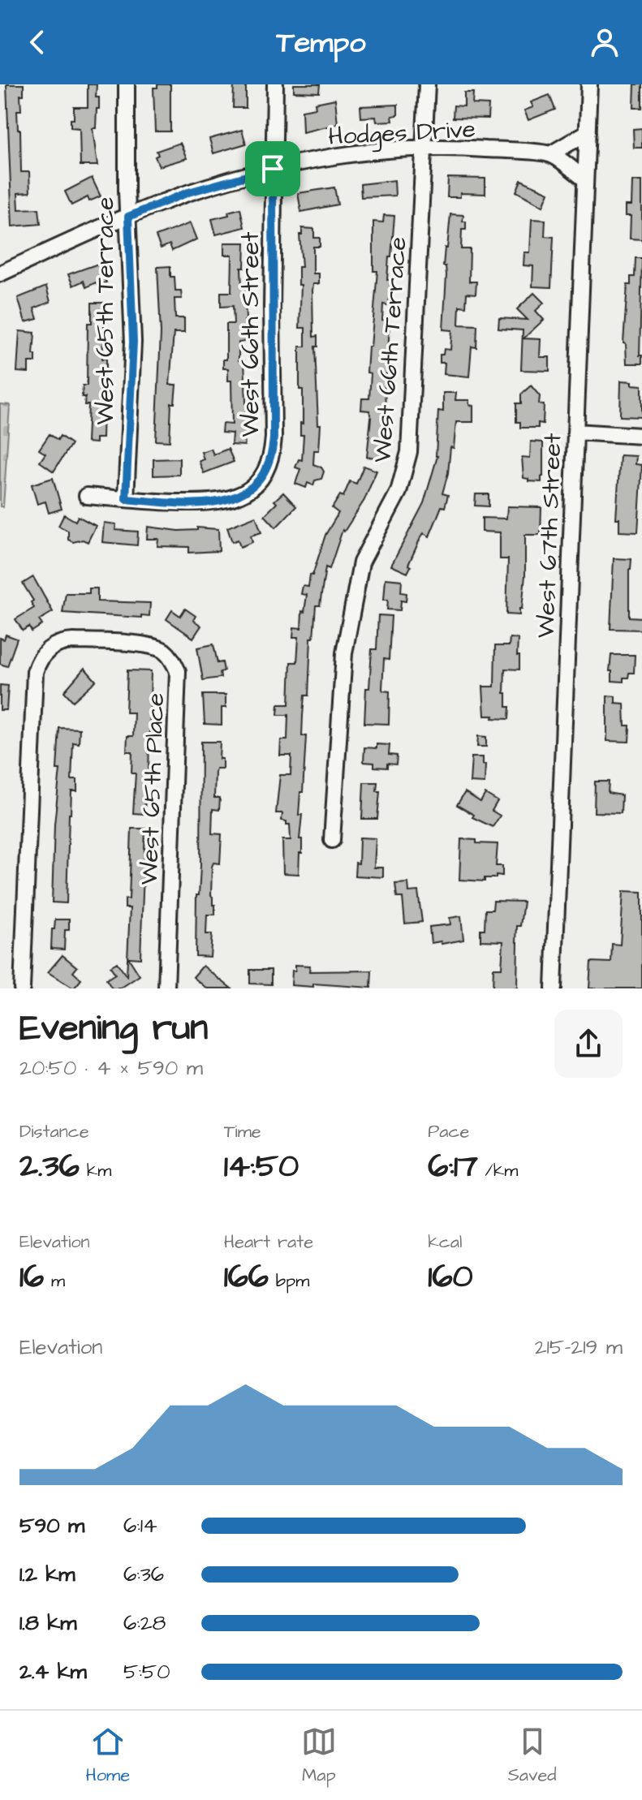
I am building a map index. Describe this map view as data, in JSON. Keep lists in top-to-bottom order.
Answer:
{
  "streets": {
    "street": [
      "Hodges Drive",
      "West 65th Terrace",
      "West 66th Street",
      "West 66th Terrace",
      "West 67th Street",
      "West 65th Place"
    ]
  },
  "crossings": [
    ["Hodges Drive", "West 65th Terrace"],
    ["Hodges Drive", "West 66th Street"],
    ["Hodges Drive", "West 66th Terrace"],
    ["West 65th Terrace", "West 66th Street"]
  ],
  "page": {
    "header": "Tempo",
    "heading": ["Evening run", "20:50 · 4 × 590 m"],
    "stats": [
      ["Distance", "2.36 km"],
      ["Time", "14:50"],
      ["Pace", "6:17 /km"],
      ["Elevation", "16 m"],
      ["Heart rate", "166 bpm"],
      ["kcal", "160"]
    ],
    "chart": ["Elevation", "215–219 m"],
    "list": [
      {
        "name": "590 m",
        "note": "6:14"
      },
      {
        "name": "1.2 km",
        "note": "6:36"
      },
      {
        "name": "1.8 km",
        "note": "6:28"
      },
      {
        "name": "2.4 km",
        "note": "5:50"
      }
    ],
    "tabs": ["Home", "Map", "Saved"]
  }
}
